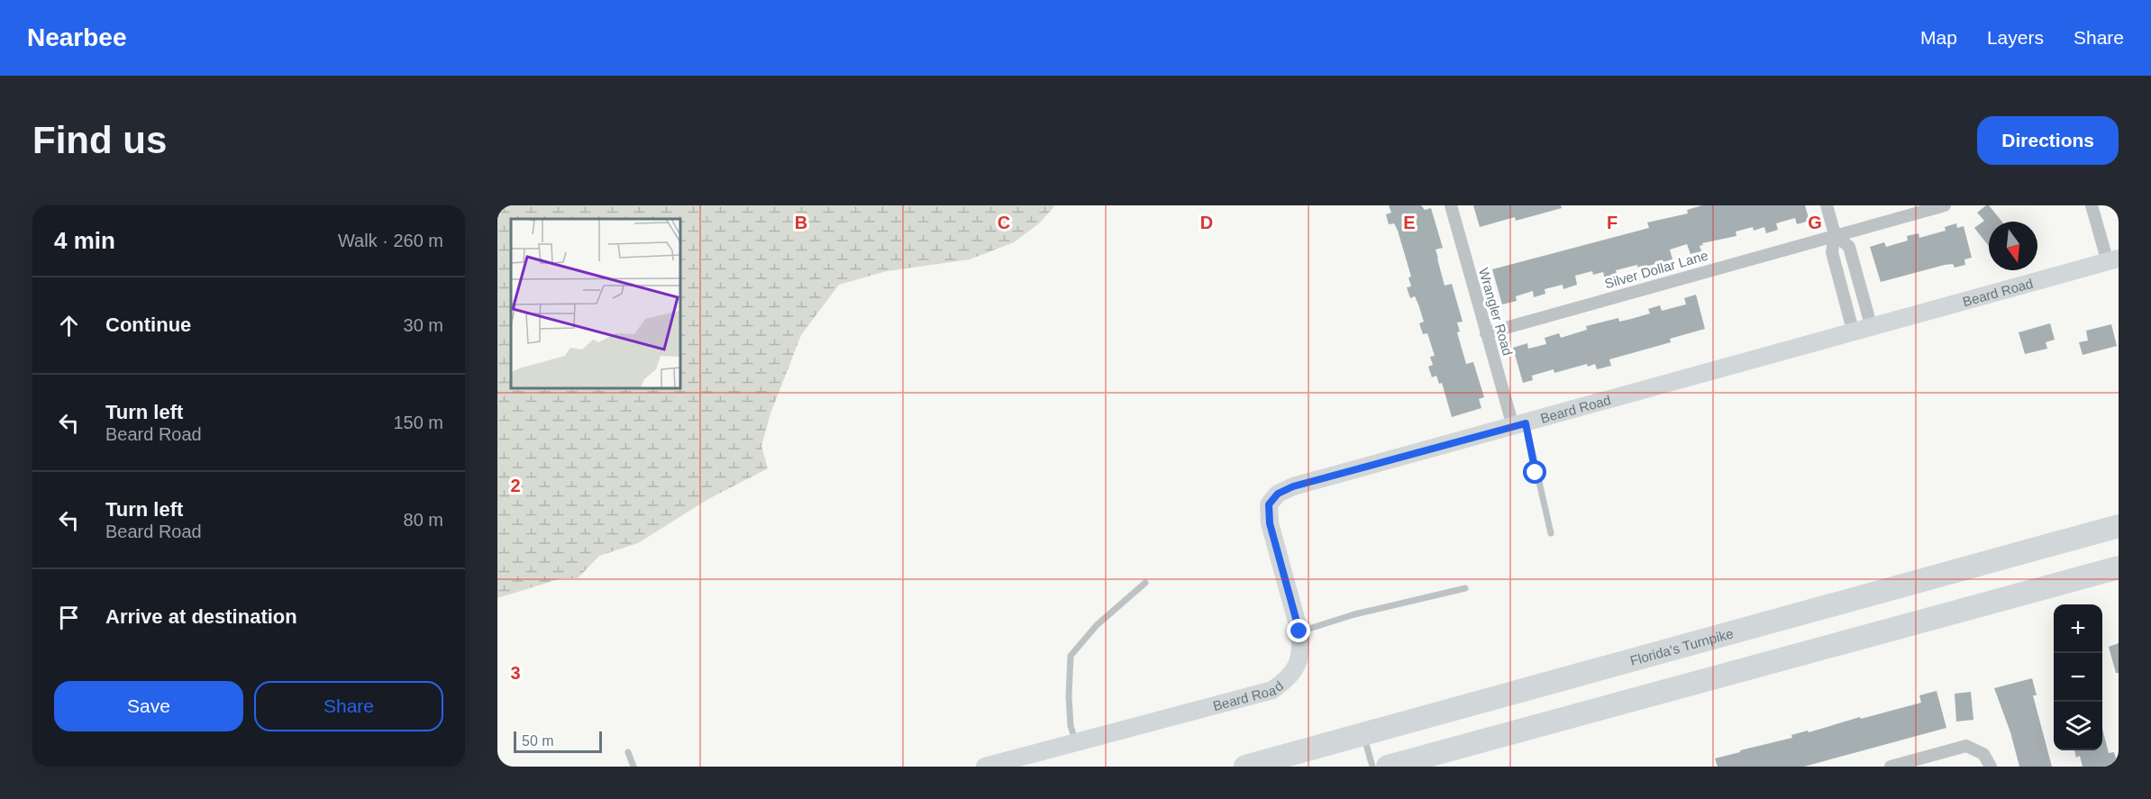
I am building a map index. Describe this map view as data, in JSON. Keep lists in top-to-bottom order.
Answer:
{
  "streets": {
    "highway": ["Florida's Turnpike"],
    "street": ["Silver Dollar Lane", "Beard Road", "Wrangler Road"]
  },
  "crossings": [
    ["Silver Dollar Lane", "Wrangler Road"],
    ["Beard Road", "Wrangler Road"]
  ],
  "scale_bar": "50 m",
  "north": "bottom",
  "page": {
    "header": "Nearbee",
    "nav": ["Map", "Layers", "Share"],
    "buttons": [
      "Directions",
      ["Save", "Share"]
    ],
    "title": "Find us",
    "heading": ["4 min", "Walk · 260 m"],
    "list": [
      ["Continue", "30 m"],
      ["Turn left", "Beard Road", "150 m"],
      ["Turn left", "Beard Road", "80 m"],
      "Arrive at destination"
    ],
    "map_buttons": ["+", "−"],
    "scale": "50 m"
  },
  "grid": {
    "columns": [
      "B",
      "C",
      "D",
      "E",
      "F",
      "G"
    ],
    "rows": ["2", "3"]
  }
}
